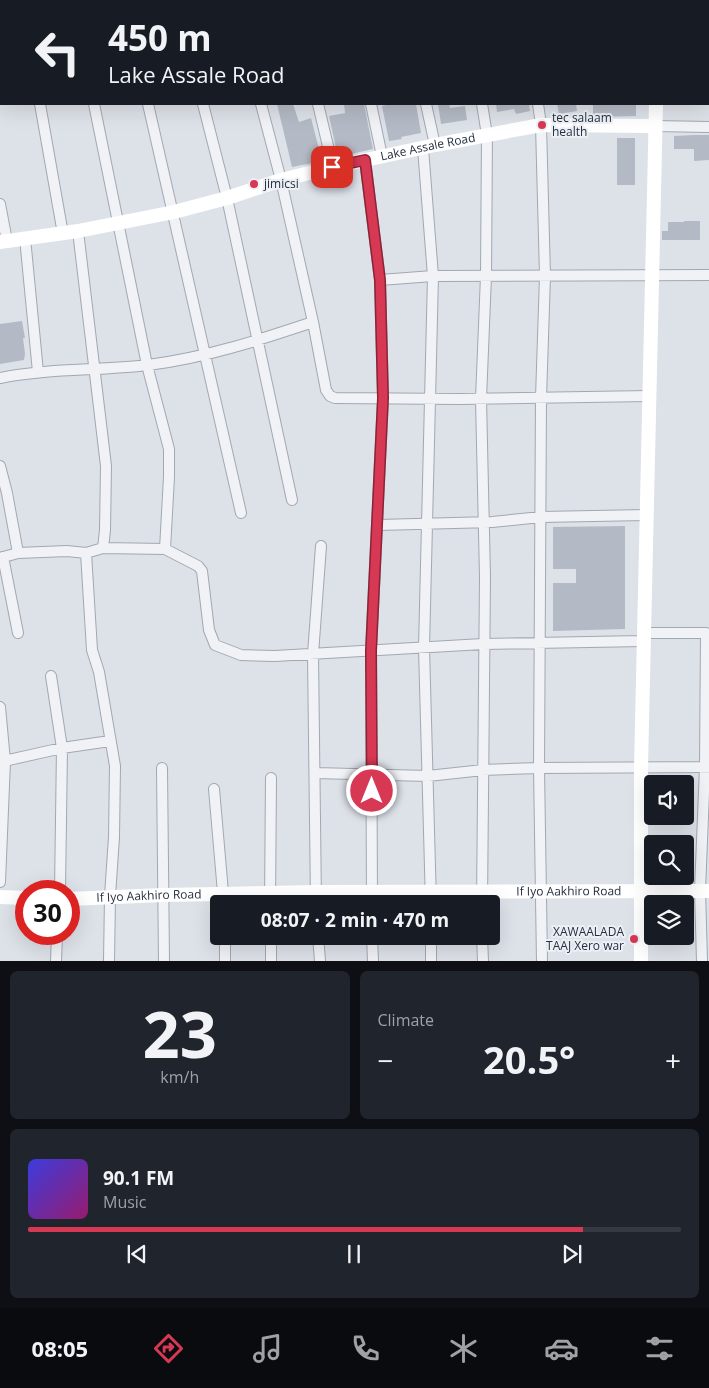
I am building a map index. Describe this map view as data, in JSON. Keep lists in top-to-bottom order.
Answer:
{
  "streets": {
    "street": ["Lake Assale Road", "If Iyo Aakhiro Road"]
  },
  "places": ["tec salaam health", "jimicsi", "XAWAALADA TAAJ Xero war"],
  "page": {
    "turn": ["450 m", "Lake Assale Road"],
    "limit": "30",
    "trip": "08:07 · 2 min · 470 m",
    "tile": [
      ["23", "km/h"],
      "Climate"
    ],
    "heat": ["−", "20.5°", "+"],
    "song": ["90.1 FM", "Music"],
    "tabs": "08:05"
  }
}
